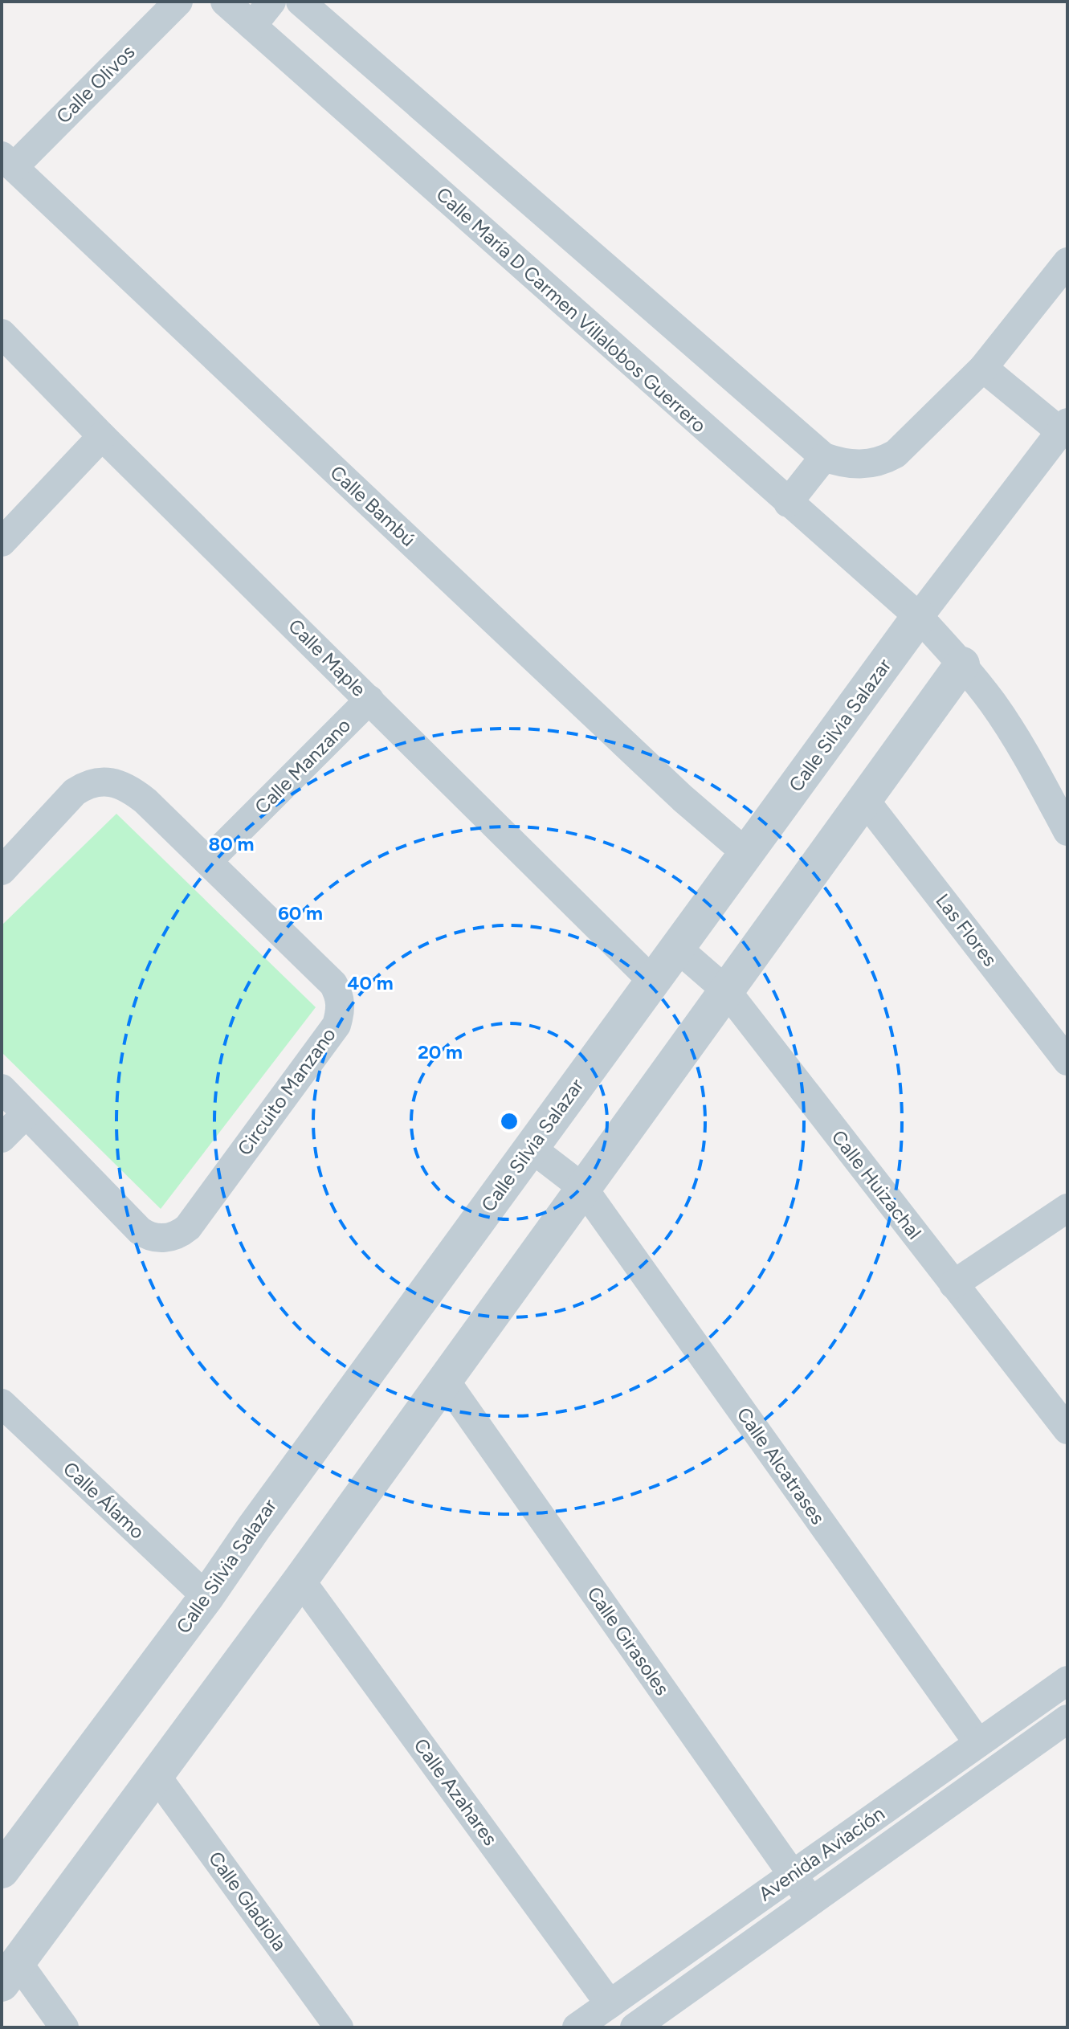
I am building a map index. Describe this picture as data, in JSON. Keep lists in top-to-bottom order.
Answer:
{
  "streets": {
    "street": [
      "Calle Olivos",
      "Calle María D Carmen Villalobos Guerrero",
      "Calle Bambú",
      "Calle Maple",
      "Calle Silvia Salazar",
      "Calle Manzano",
      "Las Flores",
      "Circuito Manzano",
      "Calle Huizachal",
      "Calle Alcatrases",
      "Calle Álamo",
      "Calle Girasoles",
      "Calle Azahares",
      "Avenida Aviación",
      "Calle Gladiola"
    ]
  },
  "crossings": [
    ["Calle Olivos", "Calle Bambú"],
    ["Calle María D Carmen Villalobos Guerrero", "Calle Silvia Salazar"],
    ["Calle Bambú", "Calle Silvia Salazar"],
    ["Calle Maple", "Calle Silvia Salazar"],
    ["Calle Maple", "Calle Manzano"],
    ["Calle Silvia Salazar", "Calle Huizachal"],
    ["Calle Silvia Salazar", "Calle Alcatrases"],
    ["Calle Silvia Salazar", "Calle Álamo"],
    ["Calle Manzano", "Circuito Manzano"],
    ["Calle Alcatrases", "Avenida Aviación"],
    ["Calle Girasoles", "Avenida Aviación"],
    ["Calle Azahares", "Avenida Aviación"]
  ],
  "rings": [
    "80 m",
    "60 m",
    "40 m",
    "20 m"
  ]
}
